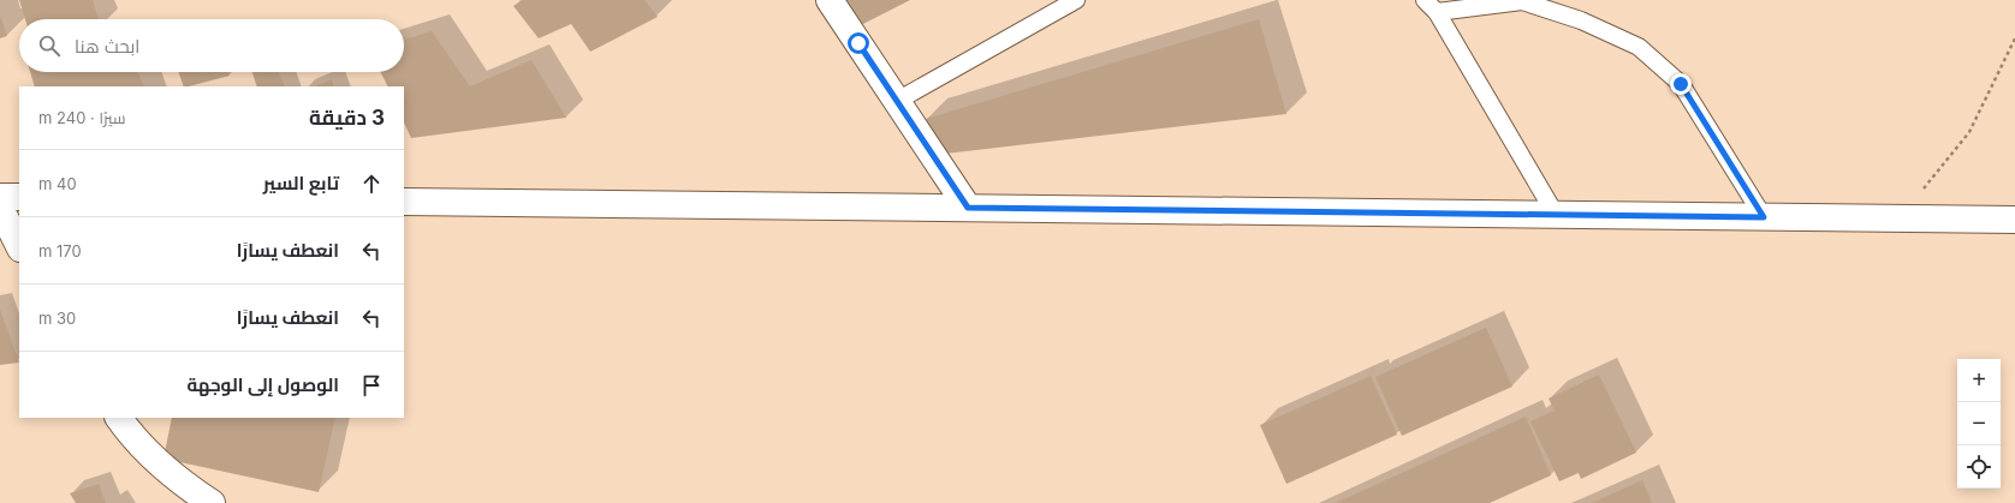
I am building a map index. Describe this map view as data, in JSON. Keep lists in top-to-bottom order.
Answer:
{
  "page": {
    "search": "ابحث هنا",
    "heading": ["3 دقيقة", "سيرًا · 240 m"],
    "list": [
      ["تابع السير", "40 m"],
      ["انعطف يسارًا", "170 m"],
      ["انعطف يسارًا", "30 m"],
      "الوصول إلى الوجهة"
    ],
    "map_buttons": ["+", "−"]
  }
}
